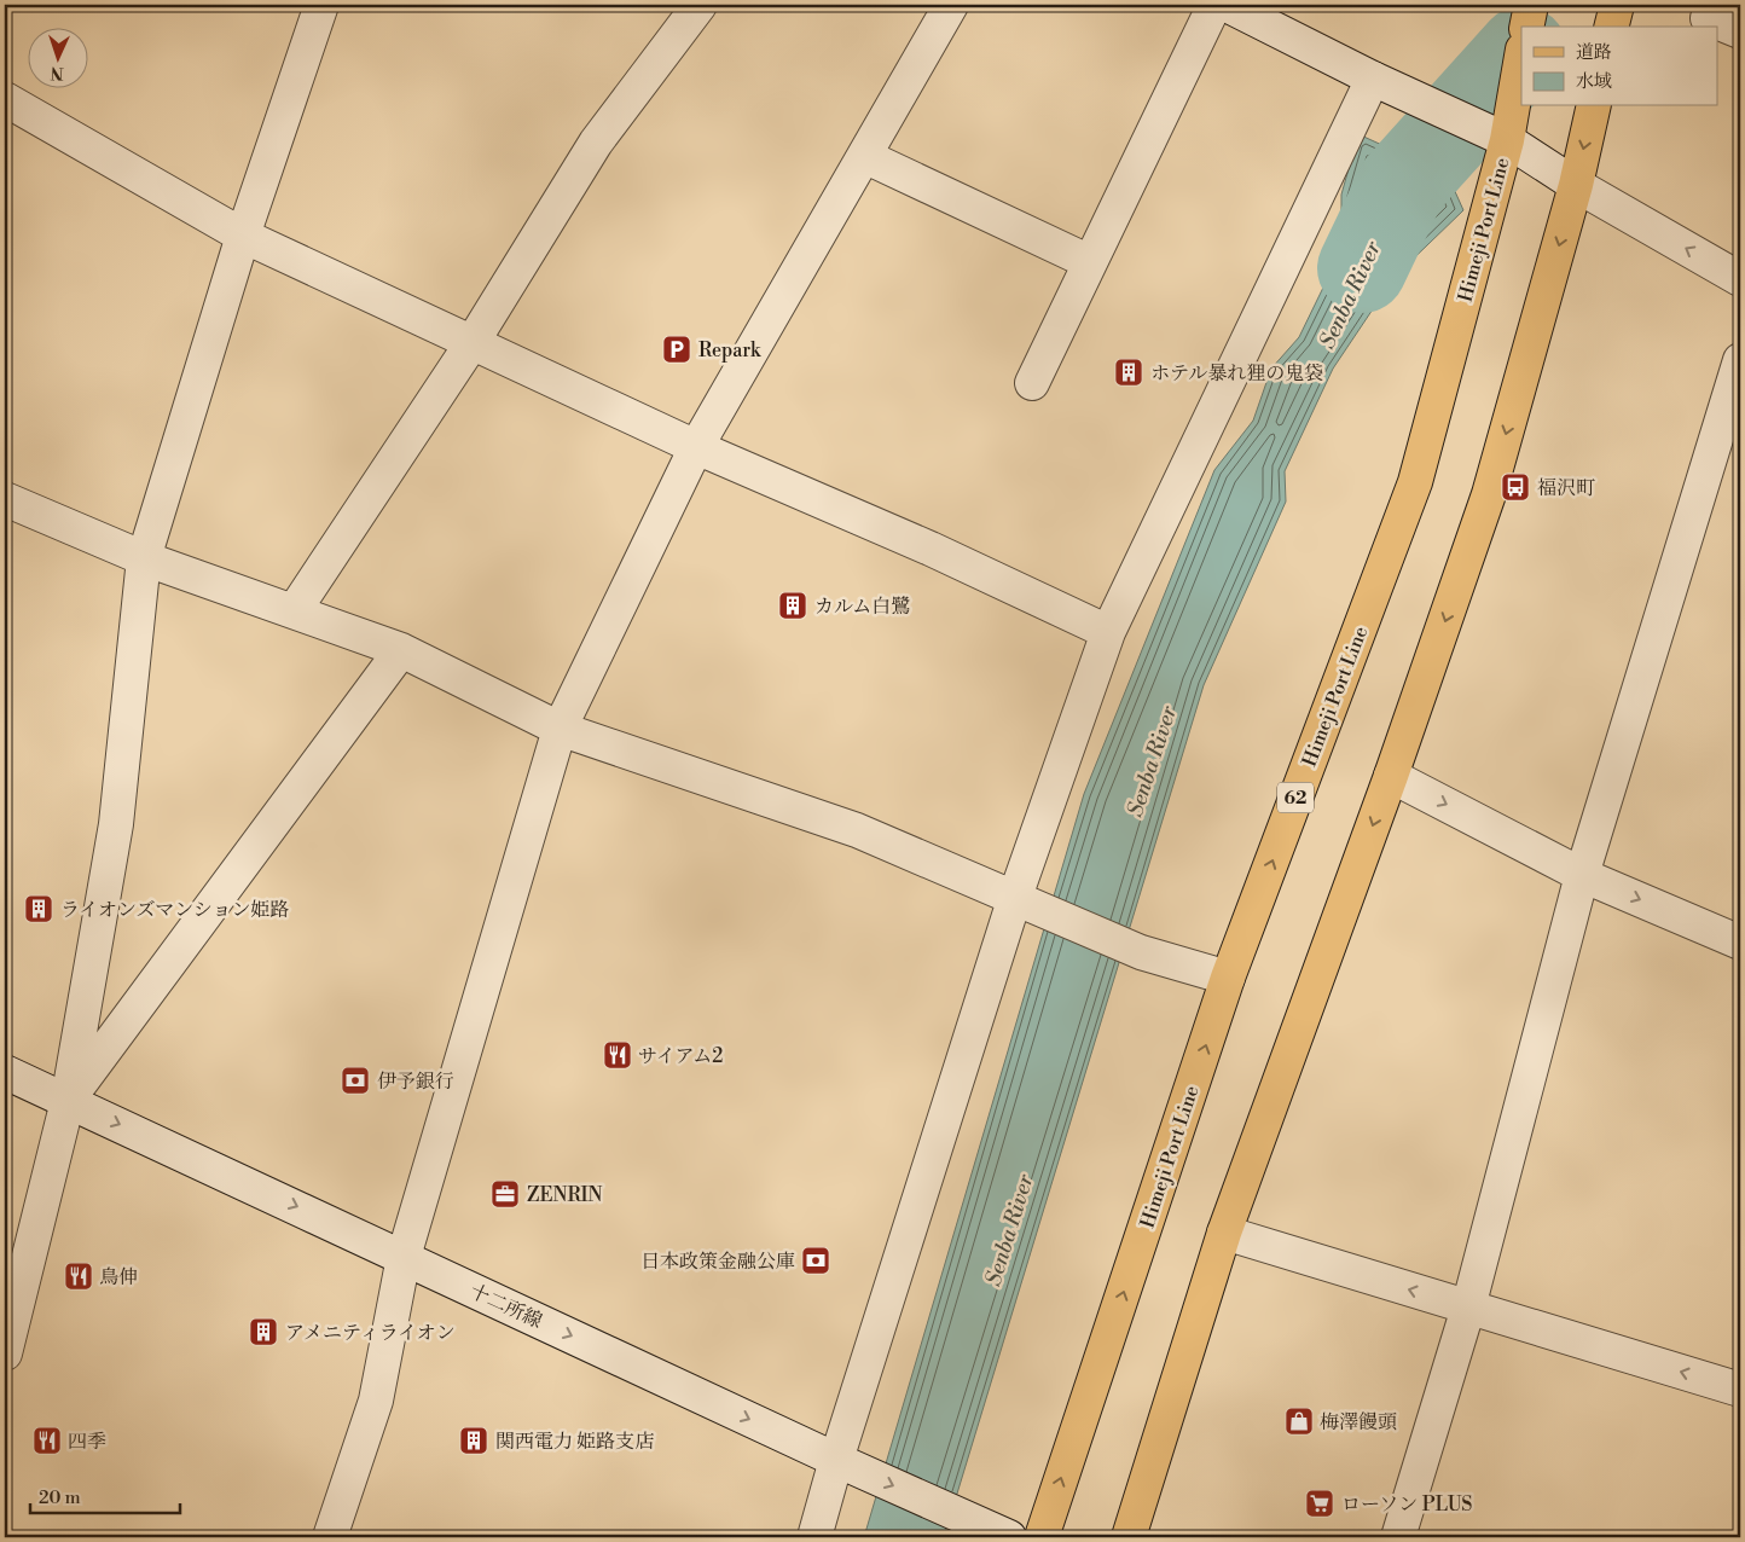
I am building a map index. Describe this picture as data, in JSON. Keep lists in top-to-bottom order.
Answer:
{
  "streets": {
    "main road": ["Himeji Port Line", "62"],
    "street": ["十二所線"]
  },
  "one_way": ["十二所線"],
  "water": ["Senba River"],
  "places": {
    "parking": ["Repark"],
    "building": [
      "ホテル暴れ狸の鬼袋",
      "カルム白鷺",
      "ライオンズマンション姫路",
      "アメニティライオン",
      "関西電力 姫路支店"
    ],
    "bus stop": ["福沢町"],
    "restaurant": ["サイアム2", "鳥伸", "四季"],
    "bank": ["伊予銀行", "日本政策金融公庫"],
    "office": ["ZENRIN"],
    "shop": ["梅澤饅頭"],
    "supermarket": ["ローソン PLUS"]
  },
  "legend": ["道路", "水域"],
  "scale_bar": "20 m",
  "north": "bottom"
}
